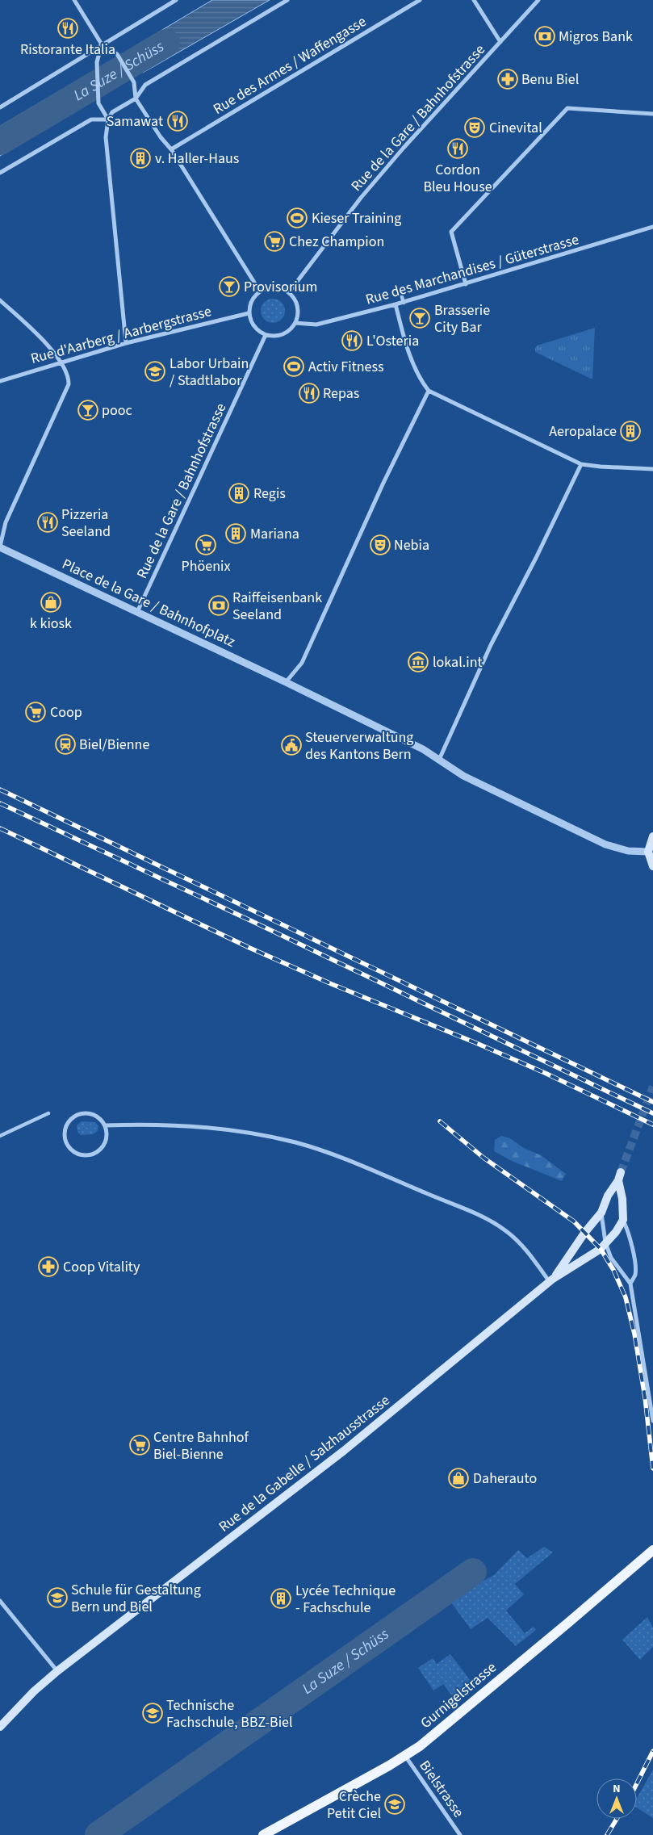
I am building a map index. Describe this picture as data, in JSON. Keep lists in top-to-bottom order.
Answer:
{
  "streets": {
    "main road": ["Rue de la Gabelle / Salzhausstrasse", "Gurnigelstrasse"],
    "street": [
      "Rue des Armes / Waffengasse",
      "Rue de la Gare / Bahnhofstrasse",
      "Rue des Marchandises / Güterstrasse",
      "Rue d'Aarberg / Aarbergstrasse",
      "Place de la Gare / Bahnhofplatz",
      "Bielstrasse"
    ]
  },
  "crossings": [
    ["Rue de la Gare / Bahnhofstrasse", "Rue des Marchandises / Güterstrasse"],
    ["Rue de la Gare / Bahnhofstrasse", "Rue d'Aarberg / Aarbergstrasse"],
    ["Rue de la Gare / Bahnhofstrasse", "Place de la Gare / Bahnhofplatz"],
    ["Rue des Marchandises / Güterstrasse", "Rue d'Aarberg / Aarbergstrasse"],
    ["Gurnigelstrasse", "Bielstrasse"]
  ],
  "water": ["La Suze / Schüss"],
  "places": {
    "restaurant": [
      "Ristorante Italia",
      "Samawat",
      "Cordon Bleu House",
      "L'Osteria",
      "Repas",
      "Pizzeria Seeland"
    ],
    "bank": ["Migros Bank", "Raiffeisenbank Seeland"],
    "pharmacy": ["Benu Biel", "Coop Vitality"],
    "theatre": ["Cinevital", "Nebia"],
    "building": [
      "v. Haller-Haus",
      "Aeropalace",
      "Regis",
      "Mariana",
      "Lycée Technique - Fachschule"
    ],
    "sports": ["Kieser Training", "Activ Fitness"],
    "supermarket": [
      "Chez Champion",
      "Phöenix",
      "Coop",
      "Centre Bahnhof Biel-Bienne"
    ],
    "bar": ["Provisorium", "Brasserie City Bar", "pooc"],
    "school or university": [
      "Labor Urbain / Stadtlabor",
      "Schule für Gestaltung Bern und Biel",
      "Technische Fachschule, BBZ-Biel",
      "Crèche Petit Ciel"
    ],
    "shop": ["k kiosk", "Daherauto"],
    "museum": ["lokal.int"],
    "station": ["Biel/Bienne"],
    "public building": ["Steuerverwaltung des Kantons Bern"]
  },
  "north": "top"
}
